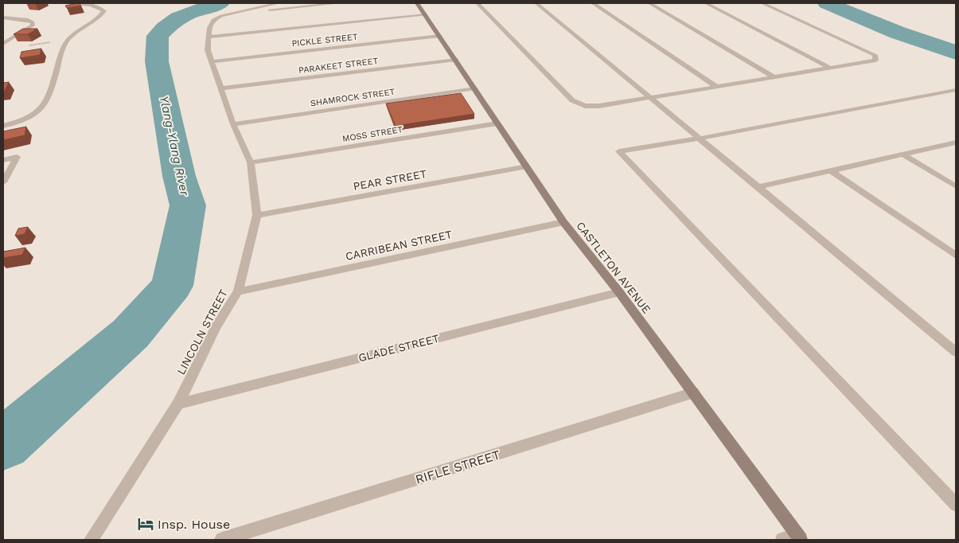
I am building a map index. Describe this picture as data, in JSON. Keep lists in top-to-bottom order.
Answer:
{
  "streets": {
    "street": [
      "PICKLE STREET",
      "PARAKEET STREET",
      "SHAMROCK STREET",
      "MOSS STREET",
      "PEAR STREET",
      "CARRIBEAN STREET",
      "CASTLETON AVENUE",
      "LINCOLN STREET",
      "GLADE STREET",
      "RIFLE STREET"
    ]
  },
  "crossings": [
    ["PICKLE STREET", "CASTLETON AVENUE"],
    ["PICKLE STREET", "LINCOLN STREET"],
    ["PARAKEET STREET", "CASTLETON AVENUE"],
    ["PARAKEET STREET", "LINCOLN STREET"],
    ["SHAMROCK STREET", "CASTLETON AVENUE"],
    ["SHAMROCK STREET", "LINCOLN STREET"],
    ["MOSS STREET", "CASTLETON AVENUE"],
    ["MOSS STREET", "LINCOLN STREET"],
    ["PEAR STREET", "CASTLETON AVENUE"],
    ["PEAR STREET", "LINCOLN STREET"],
    ["CARRIBEAN STREET", "CASTLETON AVENUE"],
    ["CARRIBEAN STREET", "LINCOLN STREET"],
    ["CASTLETON AVENUE", "GLADE STREET"],
    ["CASTLETON AVENUE", "RIFLE STREET"],
    ["LINCOLN STREET", "GLADE STREET"]
  ],
  "water": ["Ylang-Ylang River"],
  "places": {
    "hotel": ["Insp. House"]
  }
}
